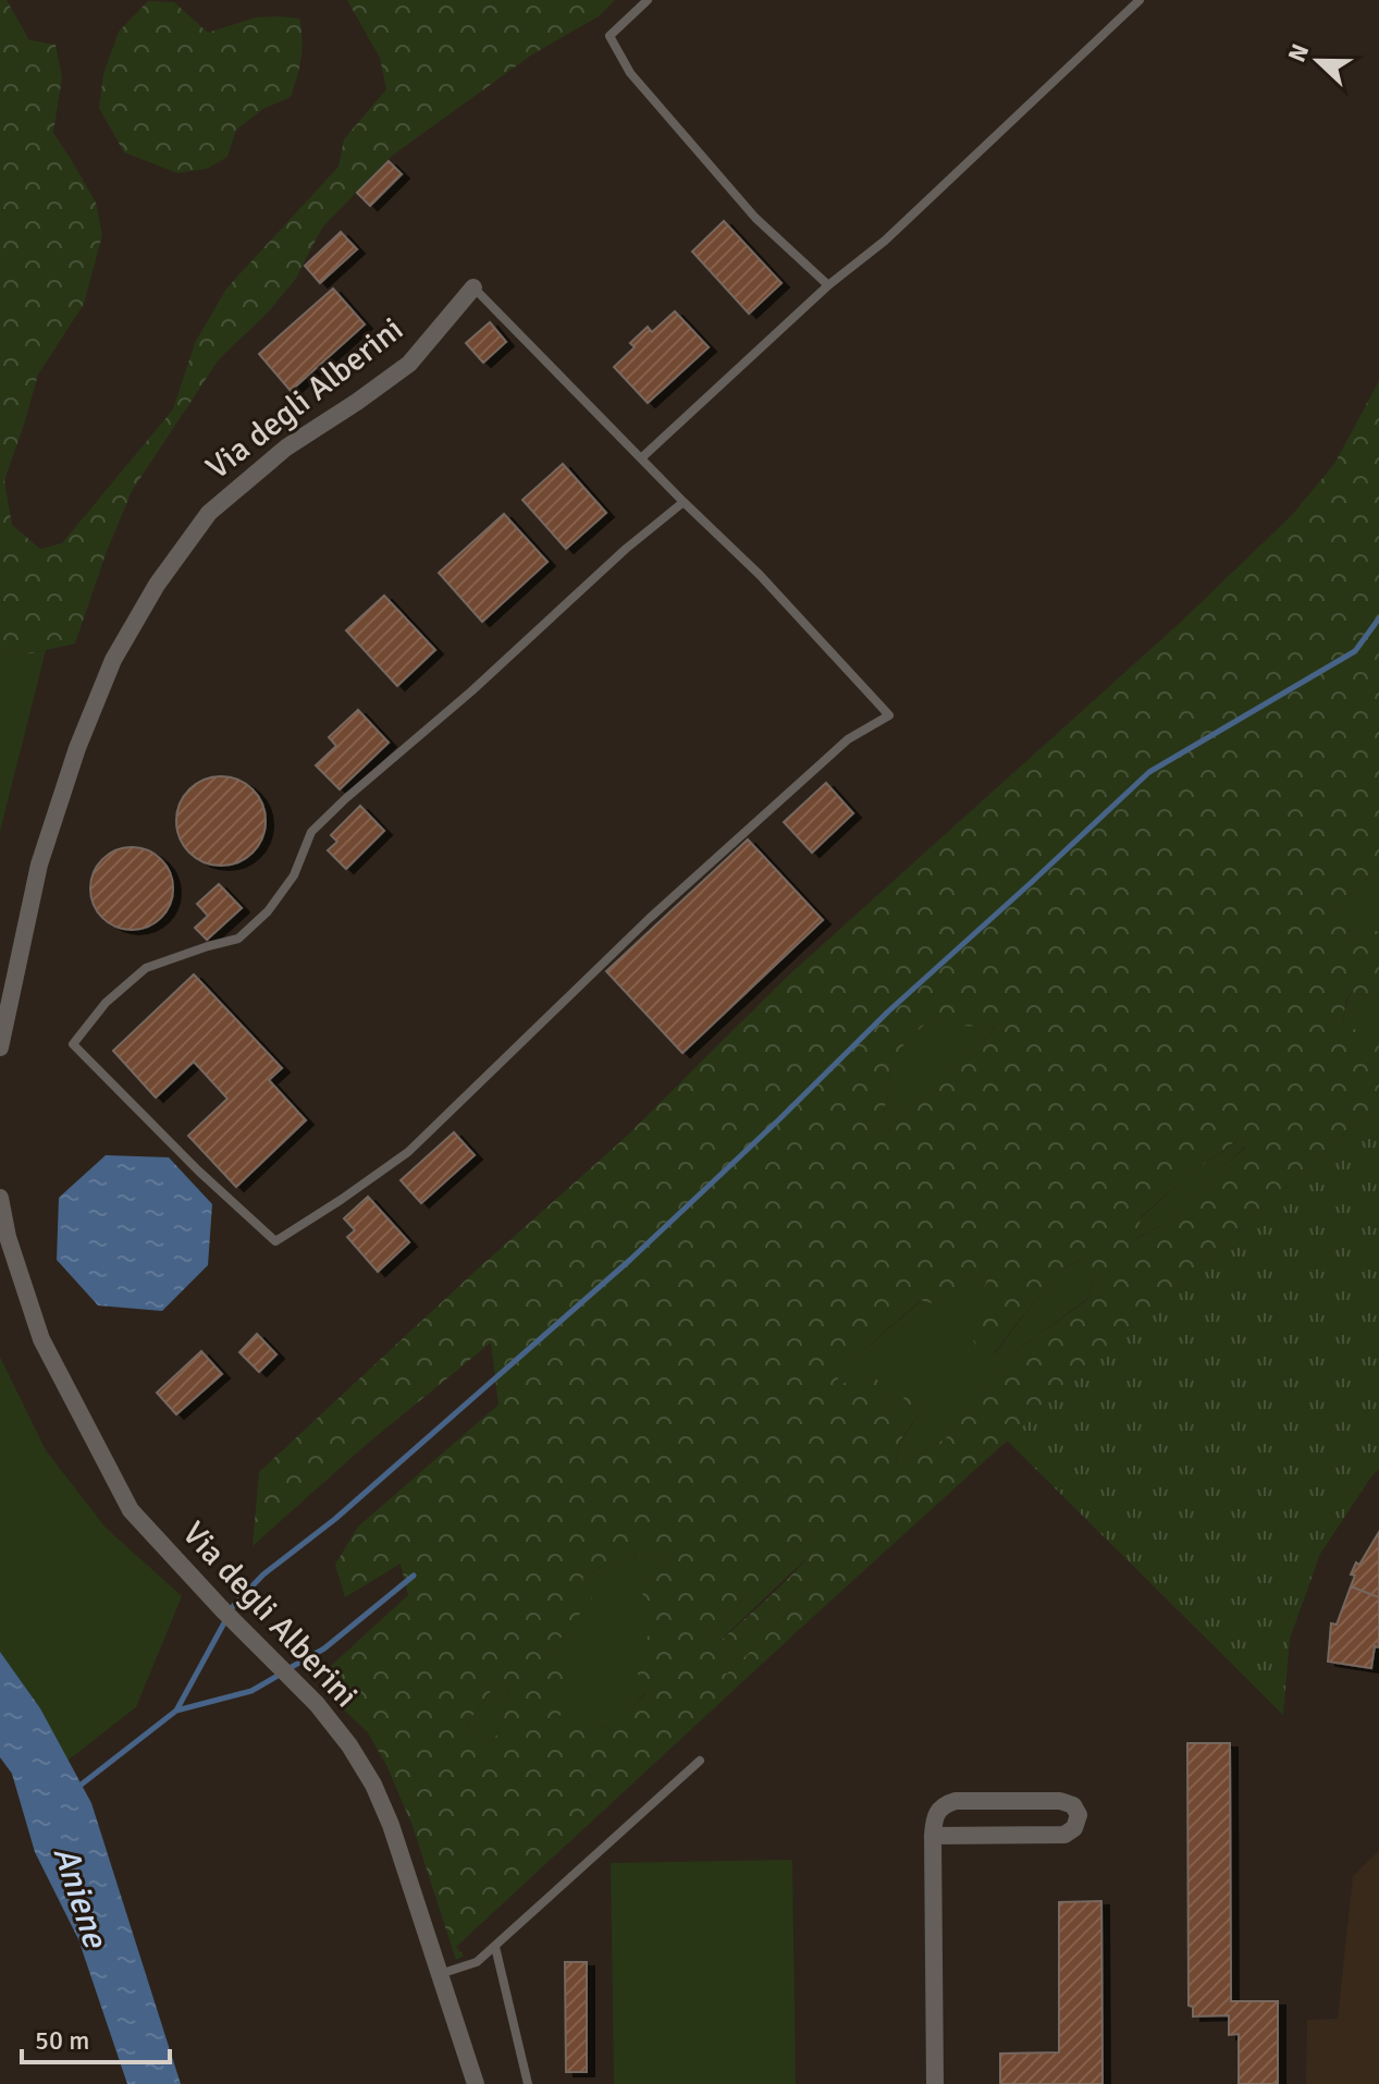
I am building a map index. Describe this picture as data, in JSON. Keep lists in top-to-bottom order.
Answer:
{
  "streets": {
    "street": ["Via degli Alberini"]
  },
  "water": ["Aniene"],
  "scale_bar": "50 m",
  "north": "left"
}
